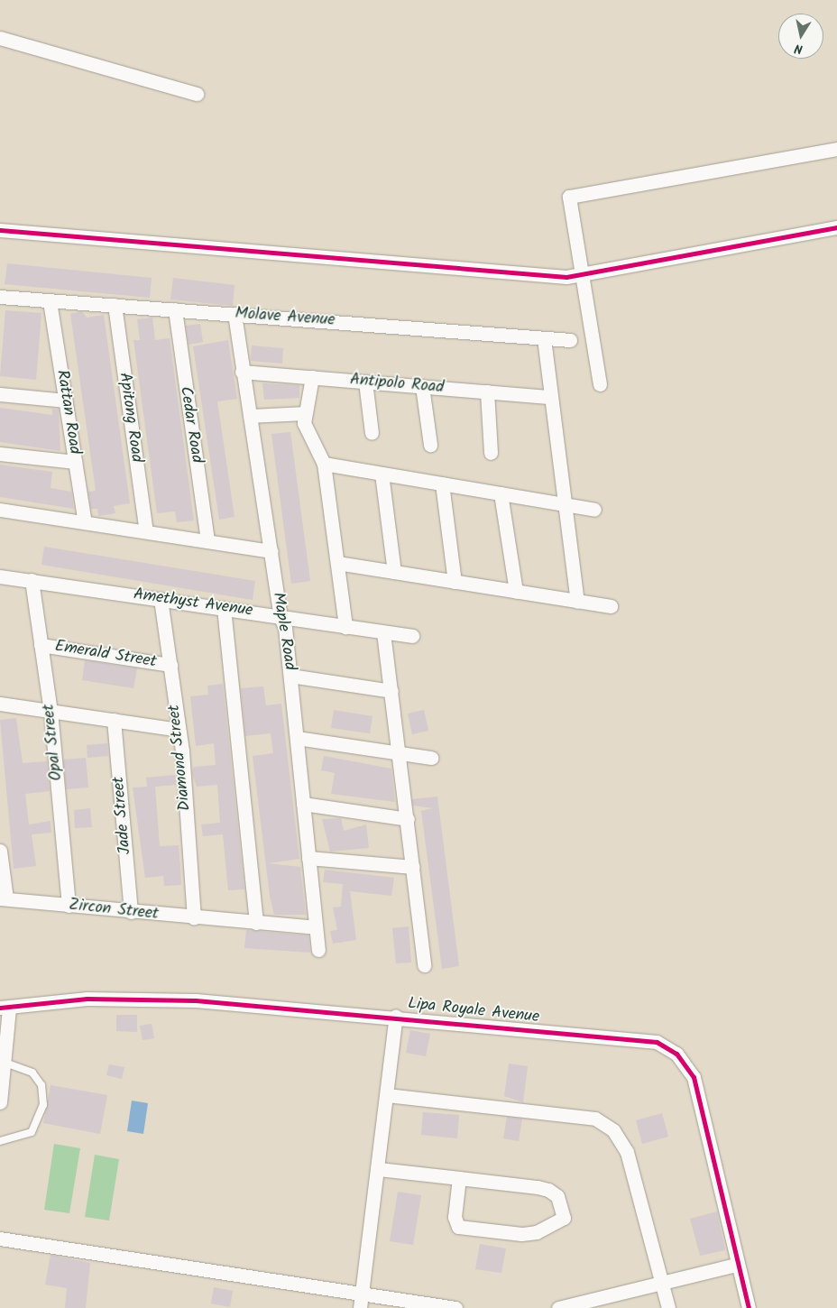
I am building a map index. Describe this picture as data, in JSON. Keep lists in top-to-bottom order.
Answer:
{
  "streets": {
    "street": [
      "Molave Avenue",
      "Antipolo Road",
      "Rattan Road",
      "Apitong Road",
      "Cedar Road",
      "Amethyst Avenue",
      "Maple Road",
      "Emerald Street",
      "Opal Street",
      "Diamond Street",
      "Jade Street",
      "Zircon Street",
      "Lipa Royale Avenue"
    ]
  },
  "crossings": [
    ["Molave Avenue", "Rattan Road"],
    ["Molave Avenue", "Apitong Road"],
    ["Molave Avenue", "Cedar Road"],
    ["Molave Avenue", "Maple Road"],
    ["Antipolo Road", "Maple Road"],
    ["Amethyst Avenue", "Maple Road"],
    ["Amethyst Avenue", "Opal Street"],
    ["Amethyst Avenue", "Diamond Street"],
    ["Maple Road", "Zircon Street"],
    ["Emerald Street", "Opal Street"],
    ["Emerald Street", "Diamond Street"],
    ["Opal Street", "Zircon Street"],
    ["Diamond Street", "Zircon Street"],
    ["Jade Street", "Zircon Street"]
  ],
  "north": "bottom"
}
